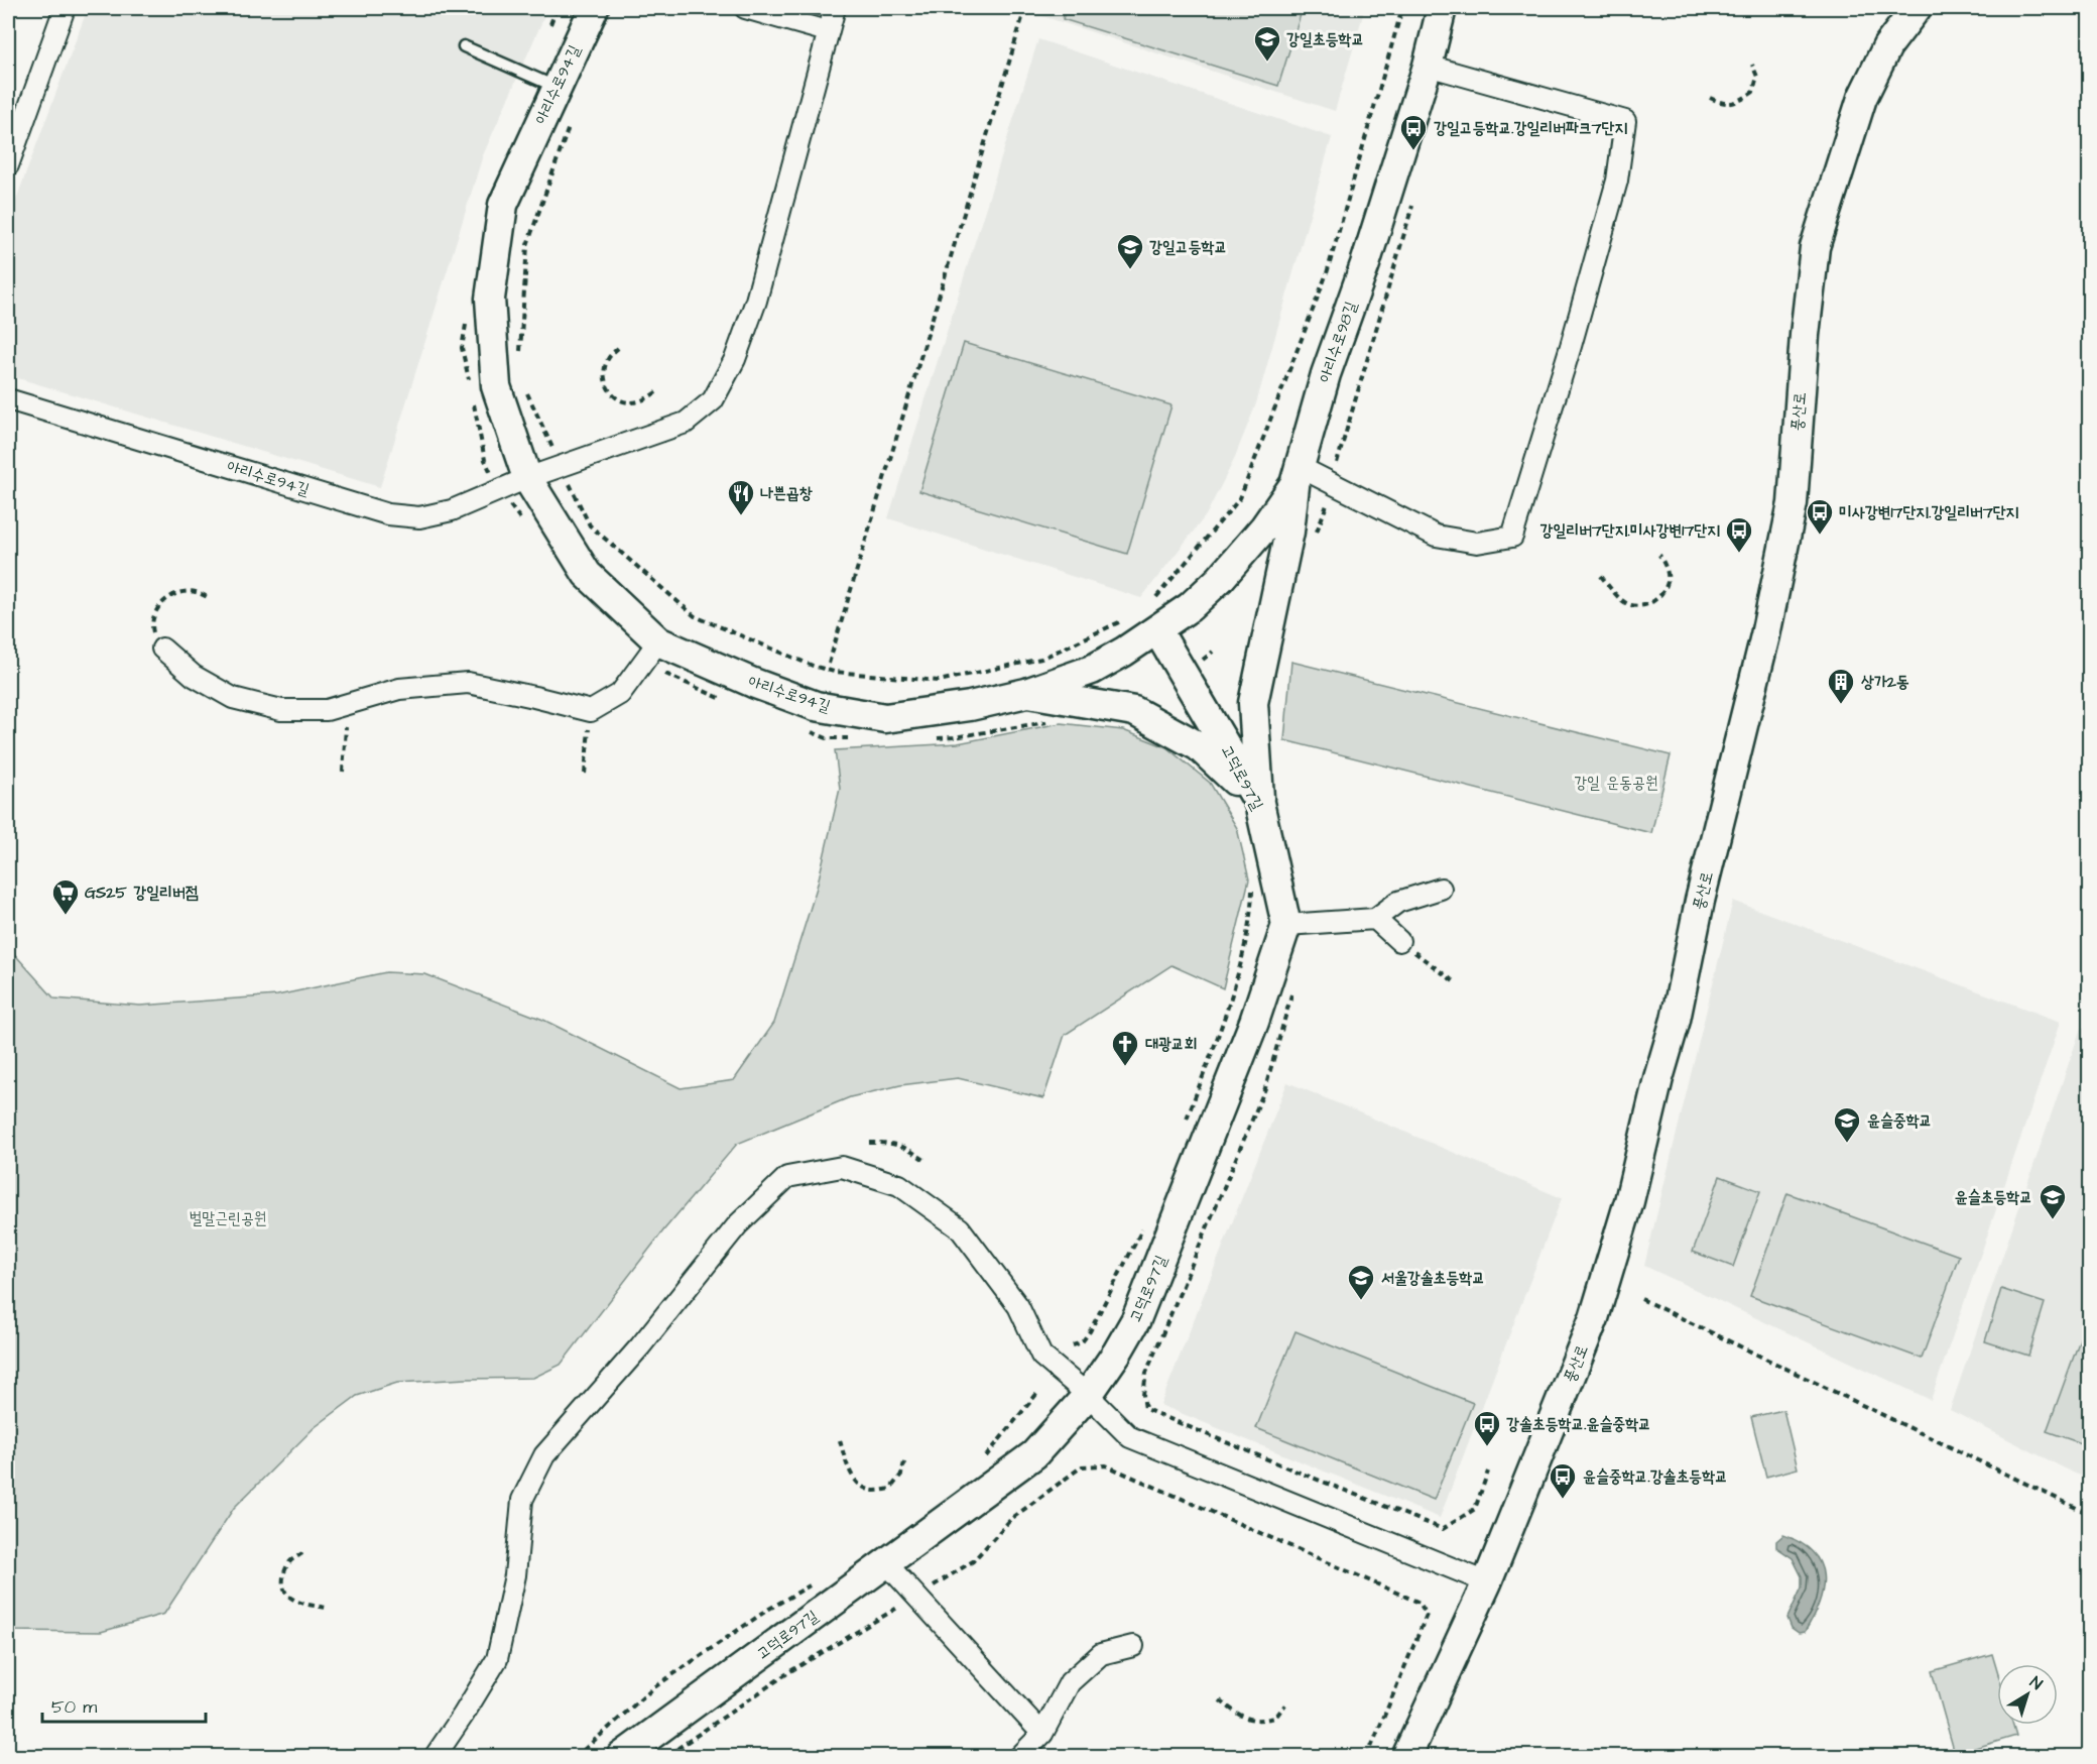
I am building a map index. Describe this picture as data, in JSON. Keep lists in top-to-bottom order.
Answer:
{
  "streets": {
    "street": [
      "아리수로94길",
      "아리수로98길",
      "풍산로",
      "고덕로97길"
    ]
  },
  "crossings": [
    ["아리수로94길", "아리수로98길"],
    ["아리수로94길", "고덕로97길"],
    ["아리수로98길", "고덕로97길"]
  ],
  "parks": ["강일 운동공원", "벌말근린공원"],
  "places": {
    "school or university": [
      "강일초등학교",
      "강일고등학교",
      "윤슬중학교",
      "윤슬초등학교",
      "서울강솔초등학교"
    ],
    "bus stop": [
      "강일고등학교.강일리버파크7단지",
      "미사강변17단지.강일리버7단지",
      "강일리버7단지.미사강변17단지",
      "강솔초등학교.윤슬중학교",
      "윤슬중학교.강솔초등학교"
    ],
    "restaurant": ["나쁜곱창"],
    "building": ["상가2동"],
    "supermarket": ["GS25 강일리버점"],
    "church": ["대광교회"]
  },
  "scale_bar": "50 m",
  "north": "top right"
}
